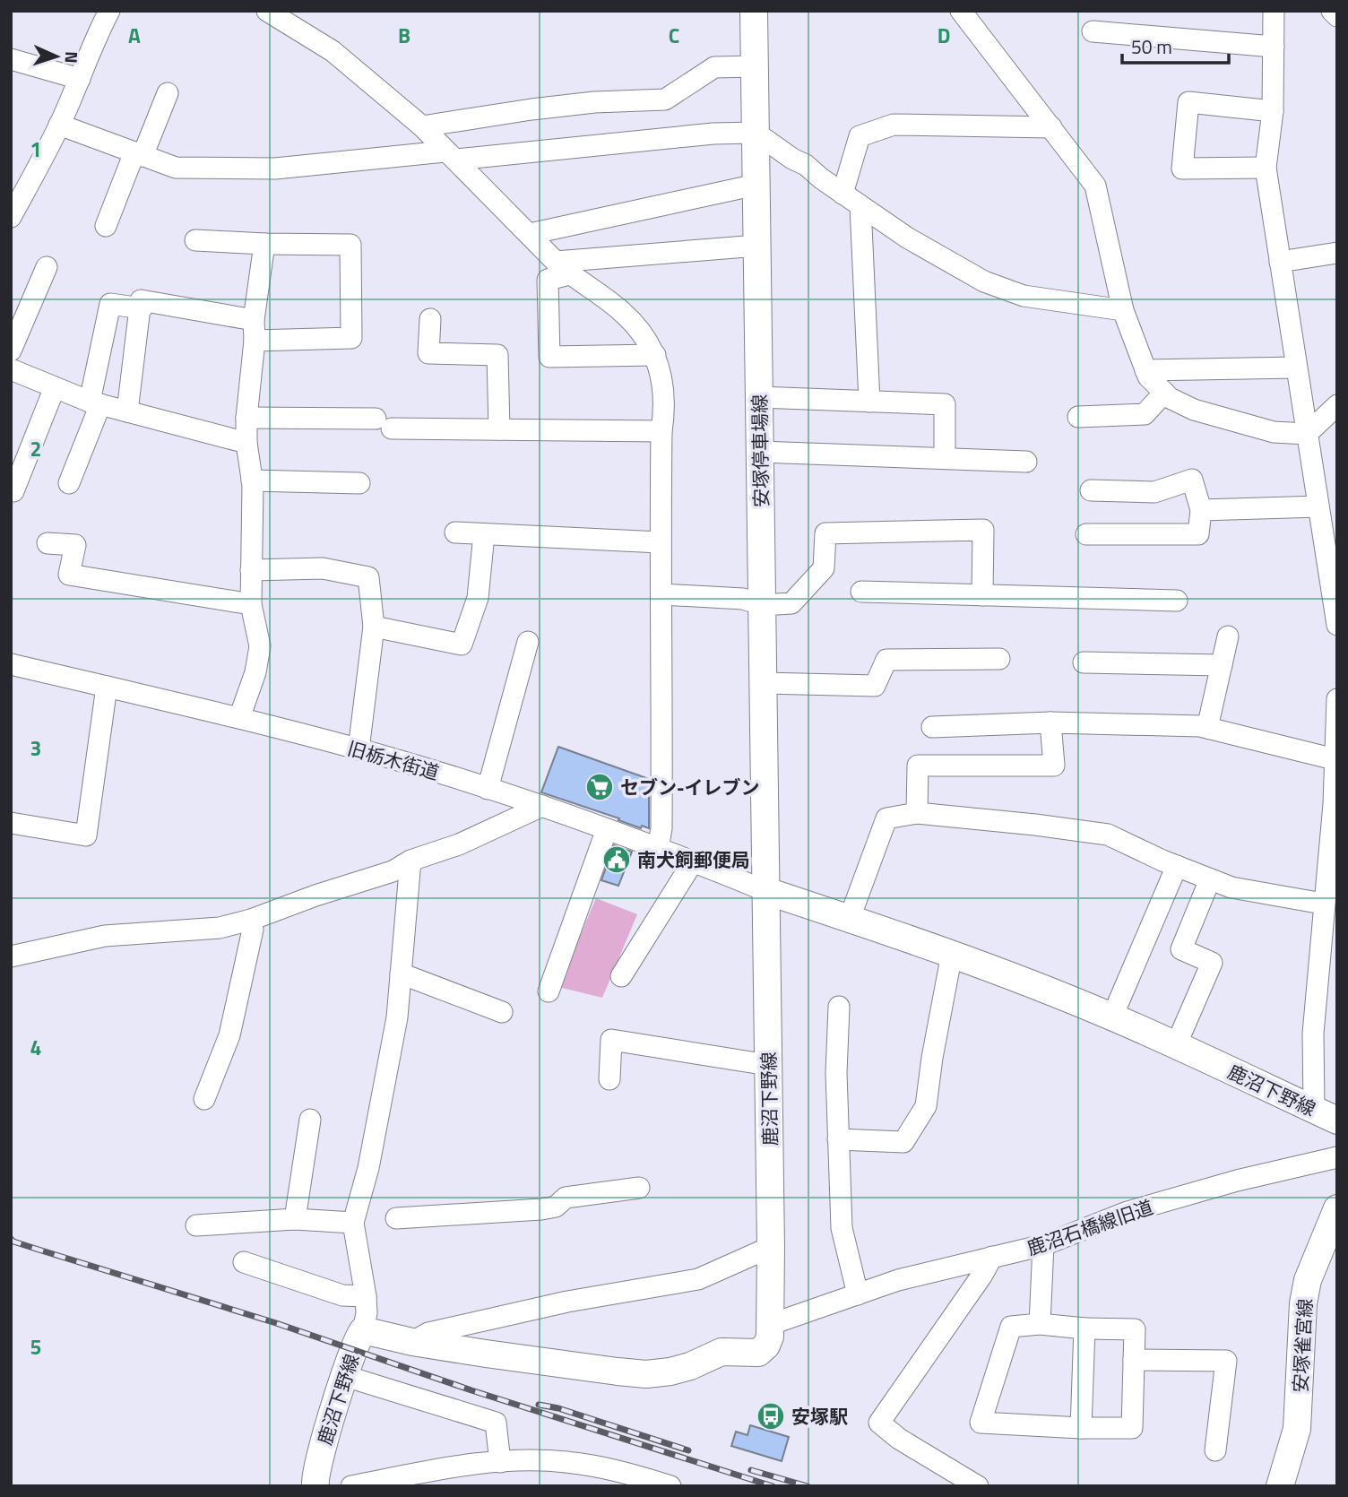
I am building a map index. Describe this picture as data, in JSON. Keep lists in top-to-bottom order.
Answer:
{
  "streets": {
    "main road": ["安塚停車場線", "鹿沼下野線", "安塚雀宮線"],
    "street": ["旧栃木街道", "鹿沼石橋線旧道"]
  },
  "crossings": [
    ["安塚停車場線", "旧栃木街道"],
    ["安塚停車場線", "鹿沼下野線"],
    ["旧栃木街道", "鹿沼下野線"],
    ["鹿沼下野線", "鹿沼石橋線旧道"]
  ],
  "places": {
    "supermarket": ["セブン-イレブン"],
    "public building": ["南犬飼郵便局"],
    "bus stop": ["安塚駅"]
  },
  "scale_bar": "50 m",
  "north": "right",
  "grid": {
    "columns": [
      "A",
      "B",
      "C",
      "D"
    ],
    "rows": [
      "1",
      "2",
      "3",
      "4",
      "5"
    ]
  }
}
